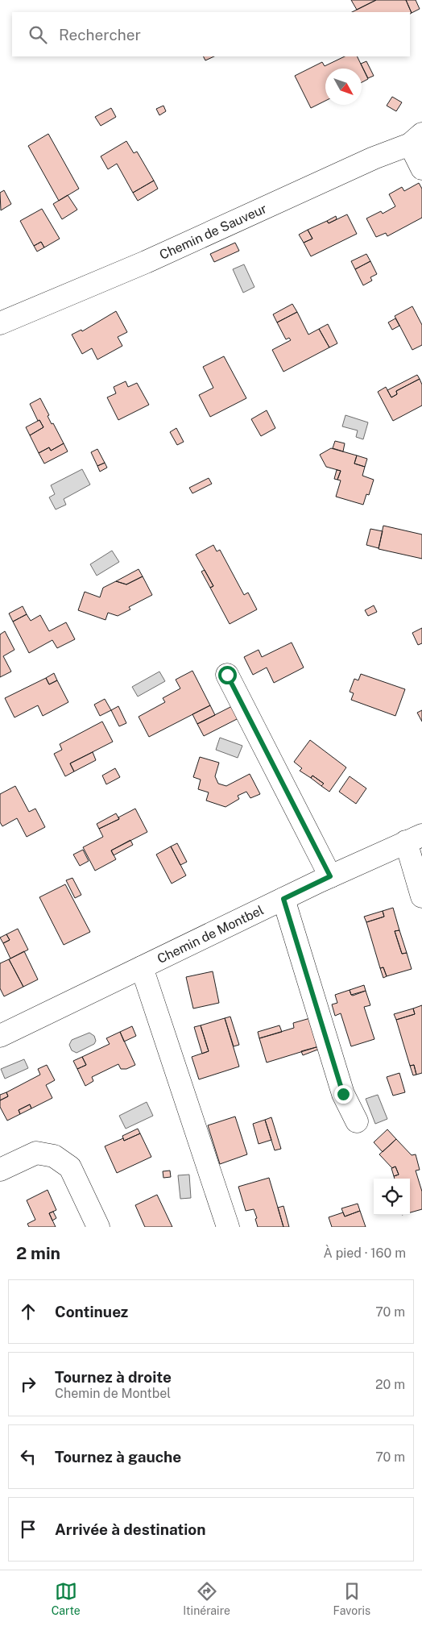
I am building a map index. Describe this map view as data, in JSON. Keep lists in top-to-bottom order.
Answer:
{
  "streets": {
    "street": ["Chemin de Sauveur", "Chemin de Montbel"]
  },
  "north": "bottom right",
  "page": {
    "search": "Rechercher",
    "heading": ["2 min", "À pied · 160 m"],
    "list": [
      ["Continuez", "70 m"],
      ["Tournez à droite", "Chemin de Montbel", "20 m"],
      ["Tournez à gauche", "70 m"],
      "Arrivée à destination"
    ],
    "nav": ["Carte", "Itinéraire", "Favoris"]
  }
}
